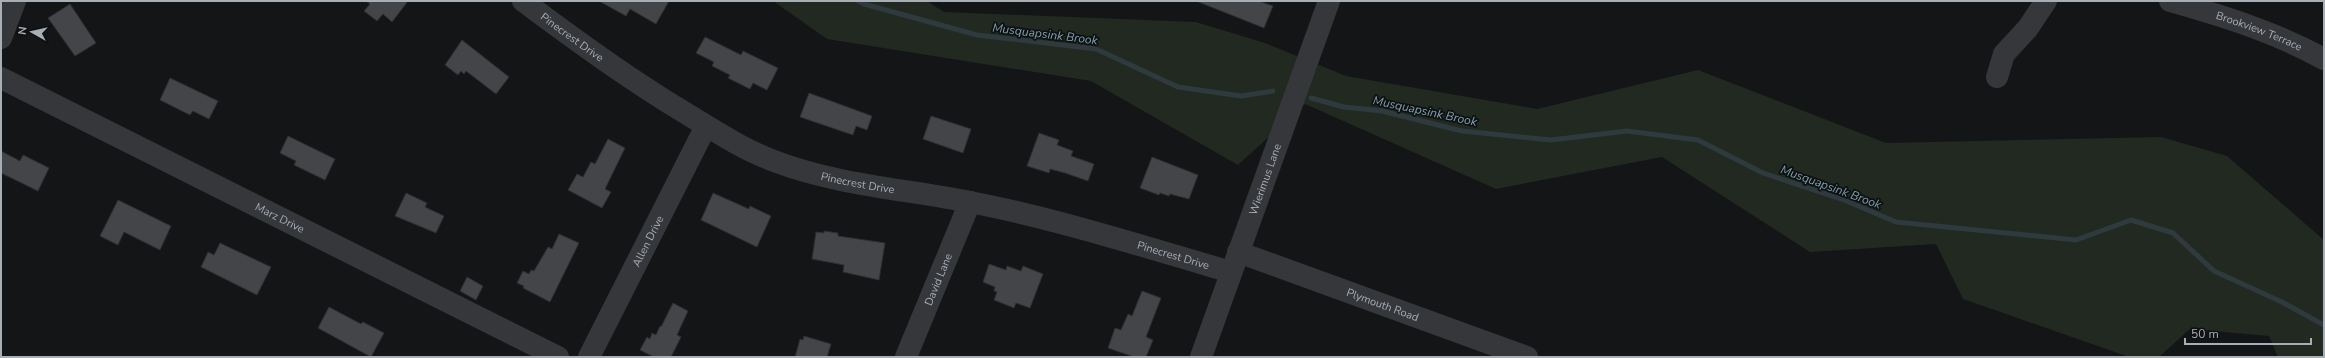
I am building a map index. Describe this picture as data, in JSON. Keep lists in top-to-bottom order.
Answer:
{
  "streets": {
    "street": [
      "Brookview Terrace",
      "Pinecrest Drive",
      "Wierimus Lane",
      "Marz Drive",
      "Allen Drive",
      "David Lane",
      "Plymouth Road"
    ]
  },
  "crossings": [
    ["Pinecrest Drive", "Wierimus Lane"],
    ["Pinecrest Drive", "Allen Drive"],
    ["Pinecrest Drive", "David Lane"],
    ["Wierimus Lane", "Plymouth Road"]
  ],
  "water": ["Musquapsink Brook"],
  "scale_bar": "50 m",
  "north": "left"
}
